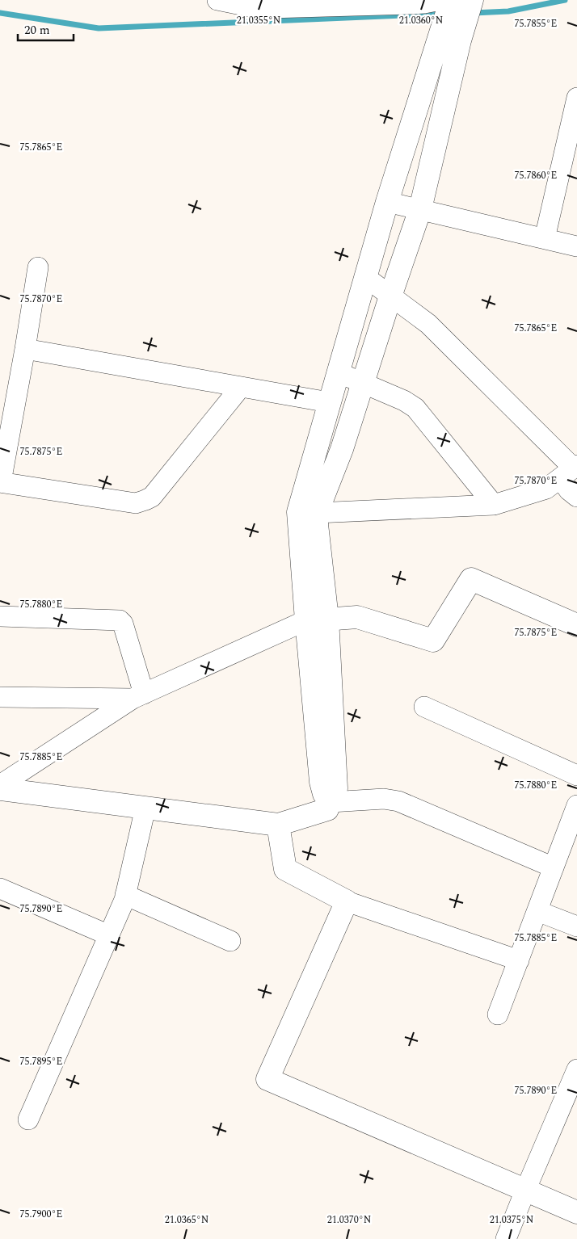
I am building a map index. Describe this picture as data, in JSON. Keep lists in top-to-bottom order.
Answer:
{
  "scale_bar": "20 m",
  "coordinates": [
    "21.0355°N",
    "21.0360°N",
    "75.7855°E",
    "75.7865°E",
    "75.7860°E",
    "75.7870°E",
    "75.7875°E",
    "75.7880°E",
    "75.7885°E",
    "75.7890°E",
    "75.7895°E",
    "75.7900°E",
    "21.0365°N",
    "21.0370°N",
    "21.0375°N"
  ]
}
